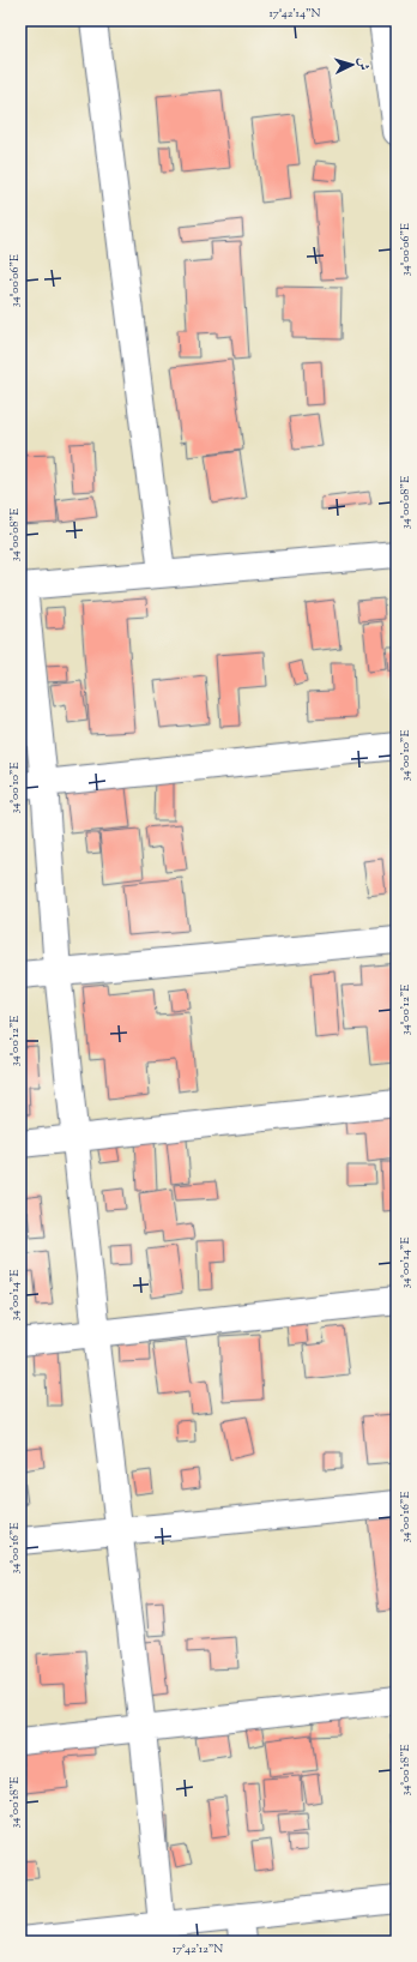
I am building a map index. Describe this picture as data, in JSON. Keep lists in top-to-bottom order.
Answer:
{
  "north": "right",
  "coordinates": [
    "17°42'14\"N",
    "34°00'06\"E",
    "34°00'08\"E",
    "34°00'10\"E",
    "34°00'12\"E",
    "34°00'14\"E",
    "34°00'16\"E",
    "34°00'18\"E",
    "17°42'12\"N"
  ]
}
